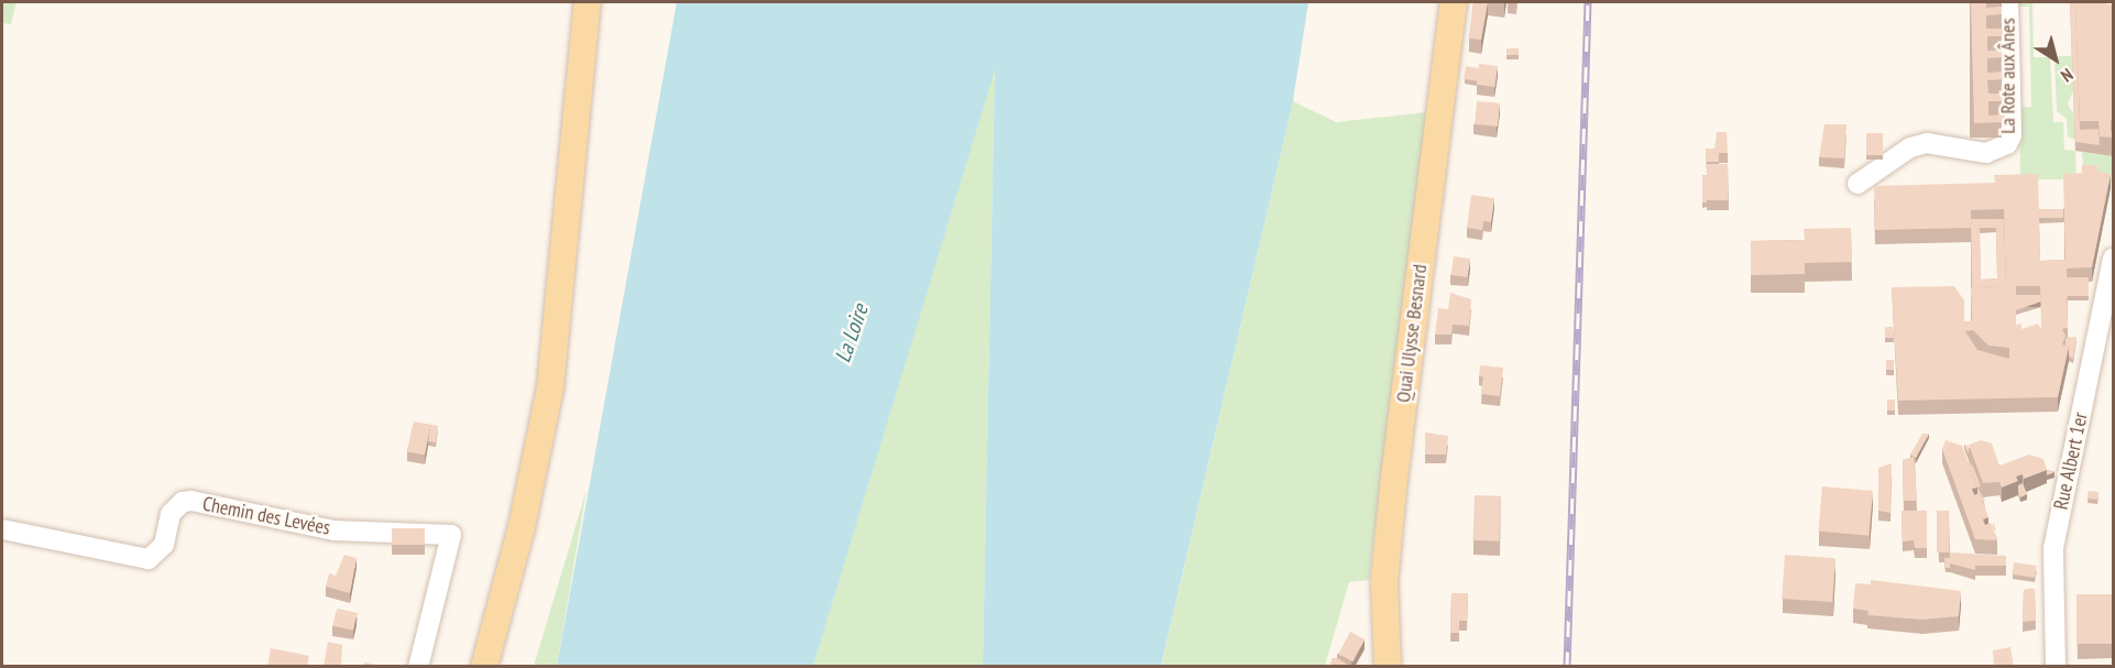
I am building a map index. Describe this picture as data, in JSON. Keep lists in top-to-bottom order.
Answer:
{
  "streets": {
    "main road": ["Quai Ulysse Besnard"],
    "street": ["La Rote aux Ânes", "Rue Albert 1er", "Chemin des Levées"]
  },
  "water": ["La Loire"],
  "north": "bottom right"
}
